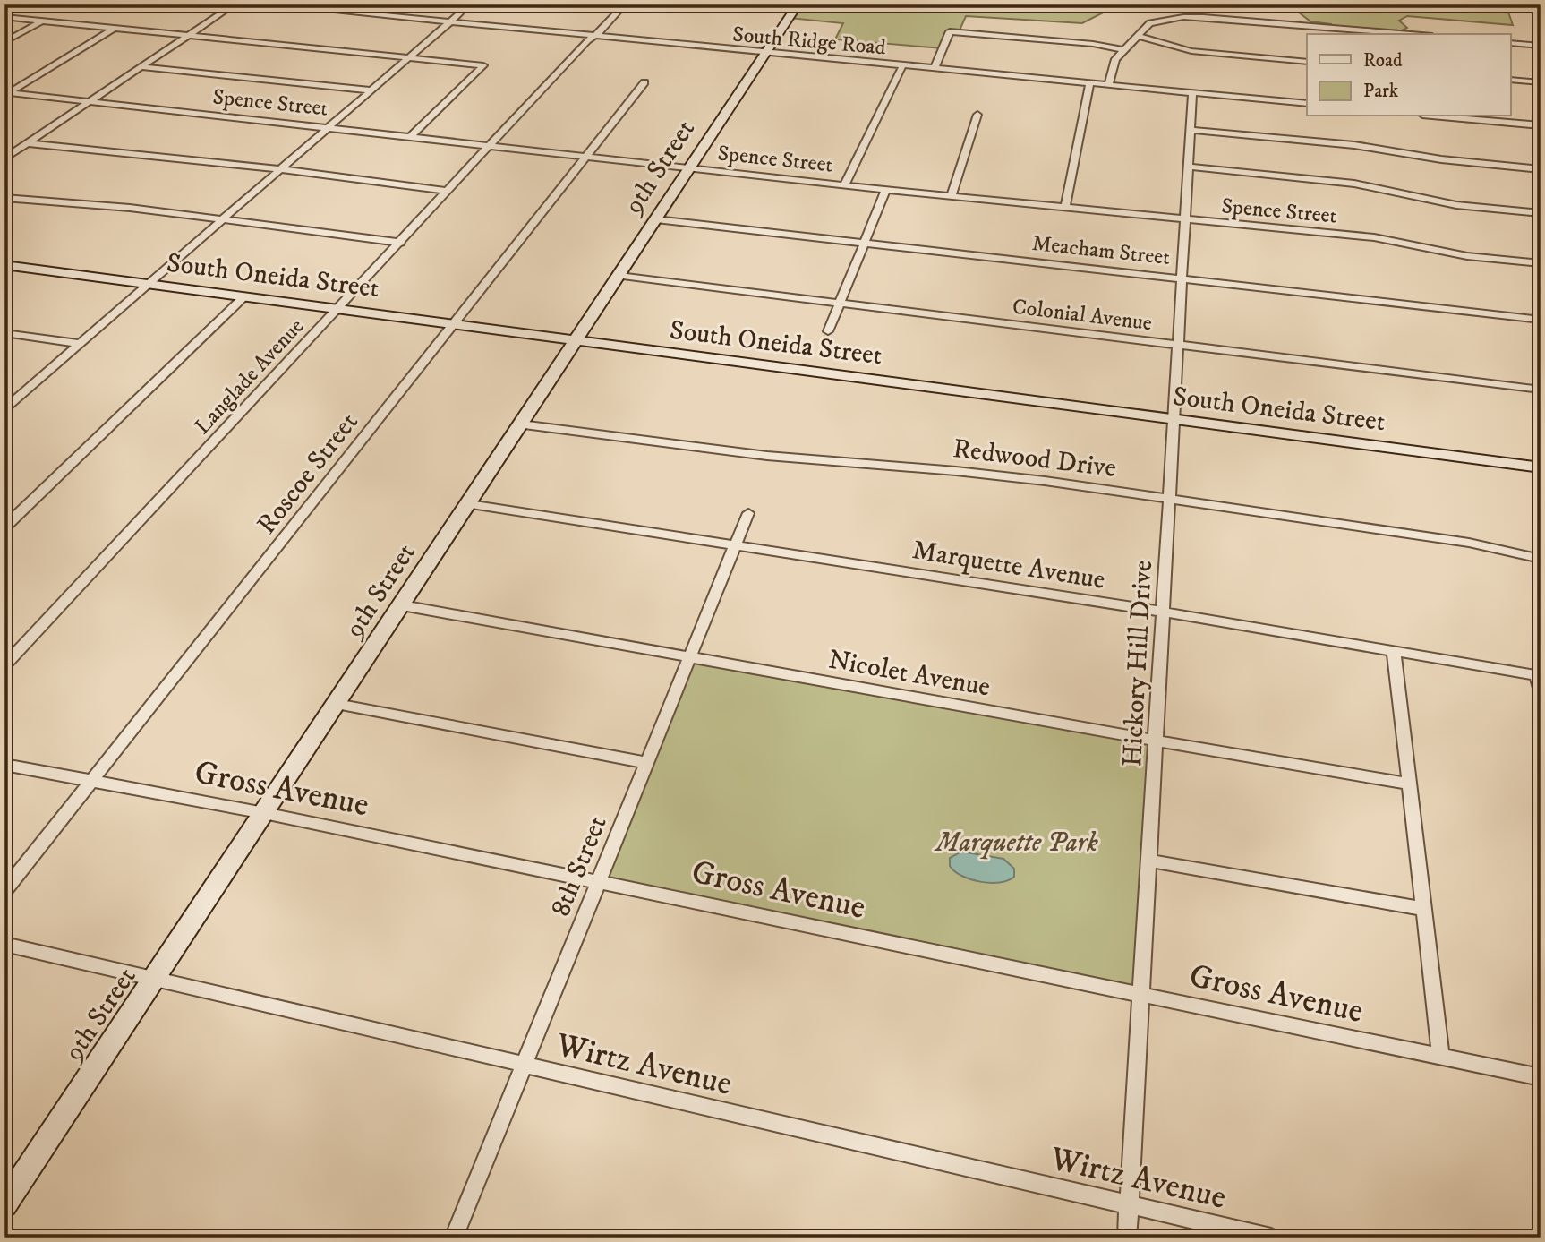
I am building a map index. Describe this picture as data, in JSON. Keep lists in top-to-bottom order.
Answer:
{
  "streets": {
    "street": [
      "South Ridge Road",
      "Spence Street",
      "9th Street",
      "Meacham Street",
      "South Oneida Street",
      "Colonial Avenue",
      "Langlade Avenue",
      "Redwood Drive",
      "Roscoe Street",
      "Marquette Avenue",
      "Hickory Hill Drive",
      "Nicolet Avenue",
      "Gross Avenue",
      "8th Street",
      "Wirtz Avenue"
    ]
  },
  "crossings": [
    ["South Ridge Road", "9th Street"],
    ["South Ridge Road", "Langlade Avenue"],
    ["South Ridge Road", "Hickory Hill Drive"],
    ["Spence Street", "9th Street"],
    ["Spence Street", "Langlade Avenue"],
    ["Spence Street", "Roscoe Street"],
    ["Spence Street", "Hickory Hill Drive"],
    ["9th Street", "Meacham Street"],
    ["9th Street", "South Oneida Street"],
    ["9th Street", "Colonial Avenue"],
    ["9th Street", "Redwood Drive"],
    ["9th Street", "Marquette Avenue"],
    ["9th Street", "Nicolet Avenue"],
    ["9th Street", "Gross Avenue"],
    ["9th Street", "Wirtz Avenue"],
    ["Meacham Street", "Hickory Hill Drive"],
    ["South Oneida Street", "Langlade Avenue"],
    ["South Oneida Street", "Roscoe Street"],
    ["South Oneida Street", "Hickory Hill Drive"],
    ["Colonial Avenue", "Hickory Hill Drive"],
    ["Redwood Drive", "Hickory Hill Drive"],
    ["Roscoe Street", "Gross Avenue"],
    ["Marquette Avenue", "Hickory Hill Drive"],
    ["Marquette Avenue", "8th Street"],
    ["Hickory Hill Drive", "Nicolet Avenue"],
    ["Hickory Hill Drive", "Gross Avenue"],
    ["Hickory Hill Drive", "Wirtz Avenue"],
    ["Nicolet Avenue", "8th Street"],
    ["Gross Avenue", "8th Street"],
    ["8th Street", "Wirtz Avenue"]
  ],
  "parks": ["Marquette Park"],
  "legend": ["Road", "Park"]
}
